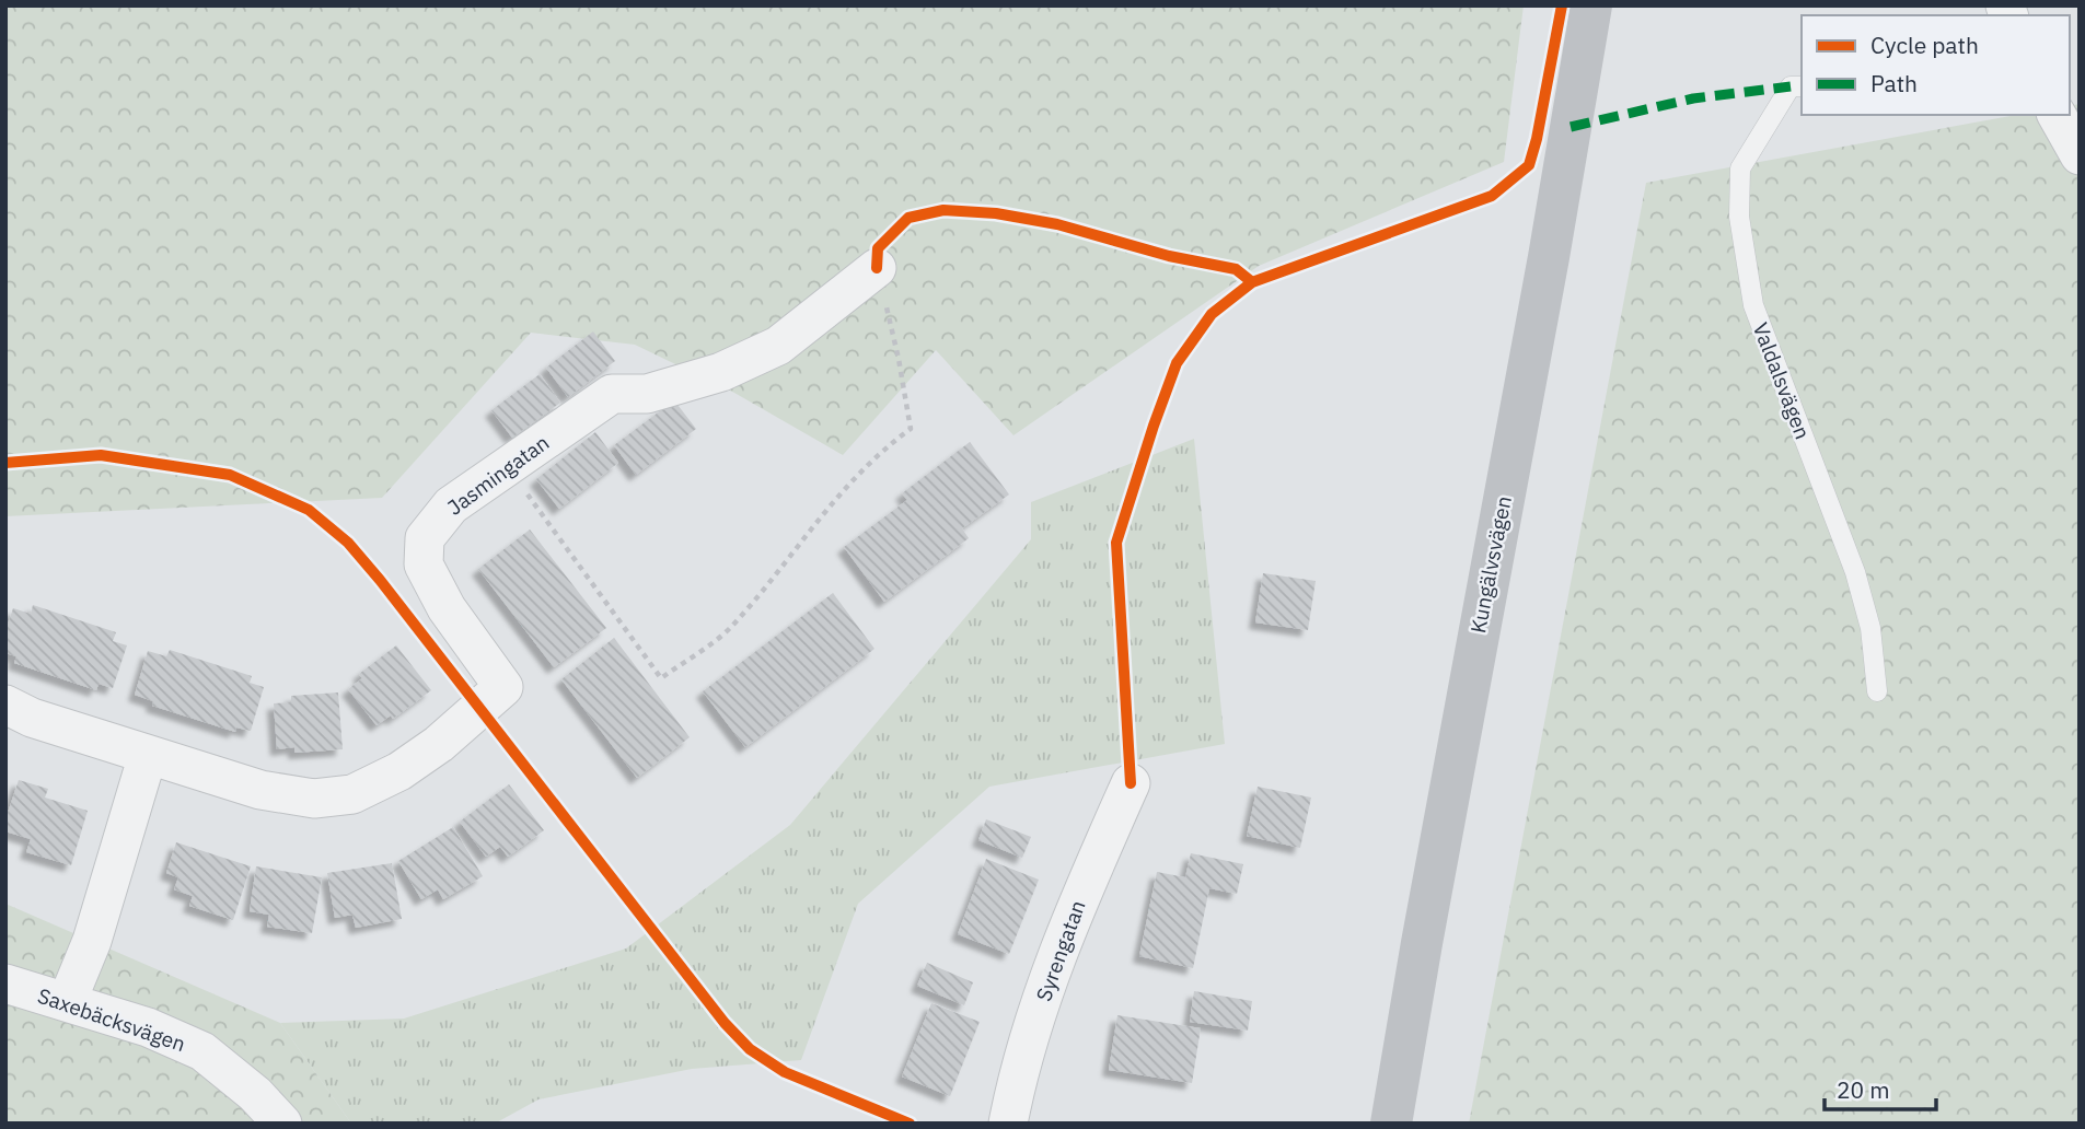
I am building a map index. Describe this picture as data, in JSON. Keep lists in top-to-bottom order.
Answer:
{
  "streets": {
    "main road": ["Kungälvsvägen"],
    "street": ["Jasmingatan", "Syrengatan", "Saxebäcksvägen"],
    "lane": ["Valdalsvägen"]
  },
  "legend": ["Cycle path", "Path"],
  "scale_bar": "20 m"
}
